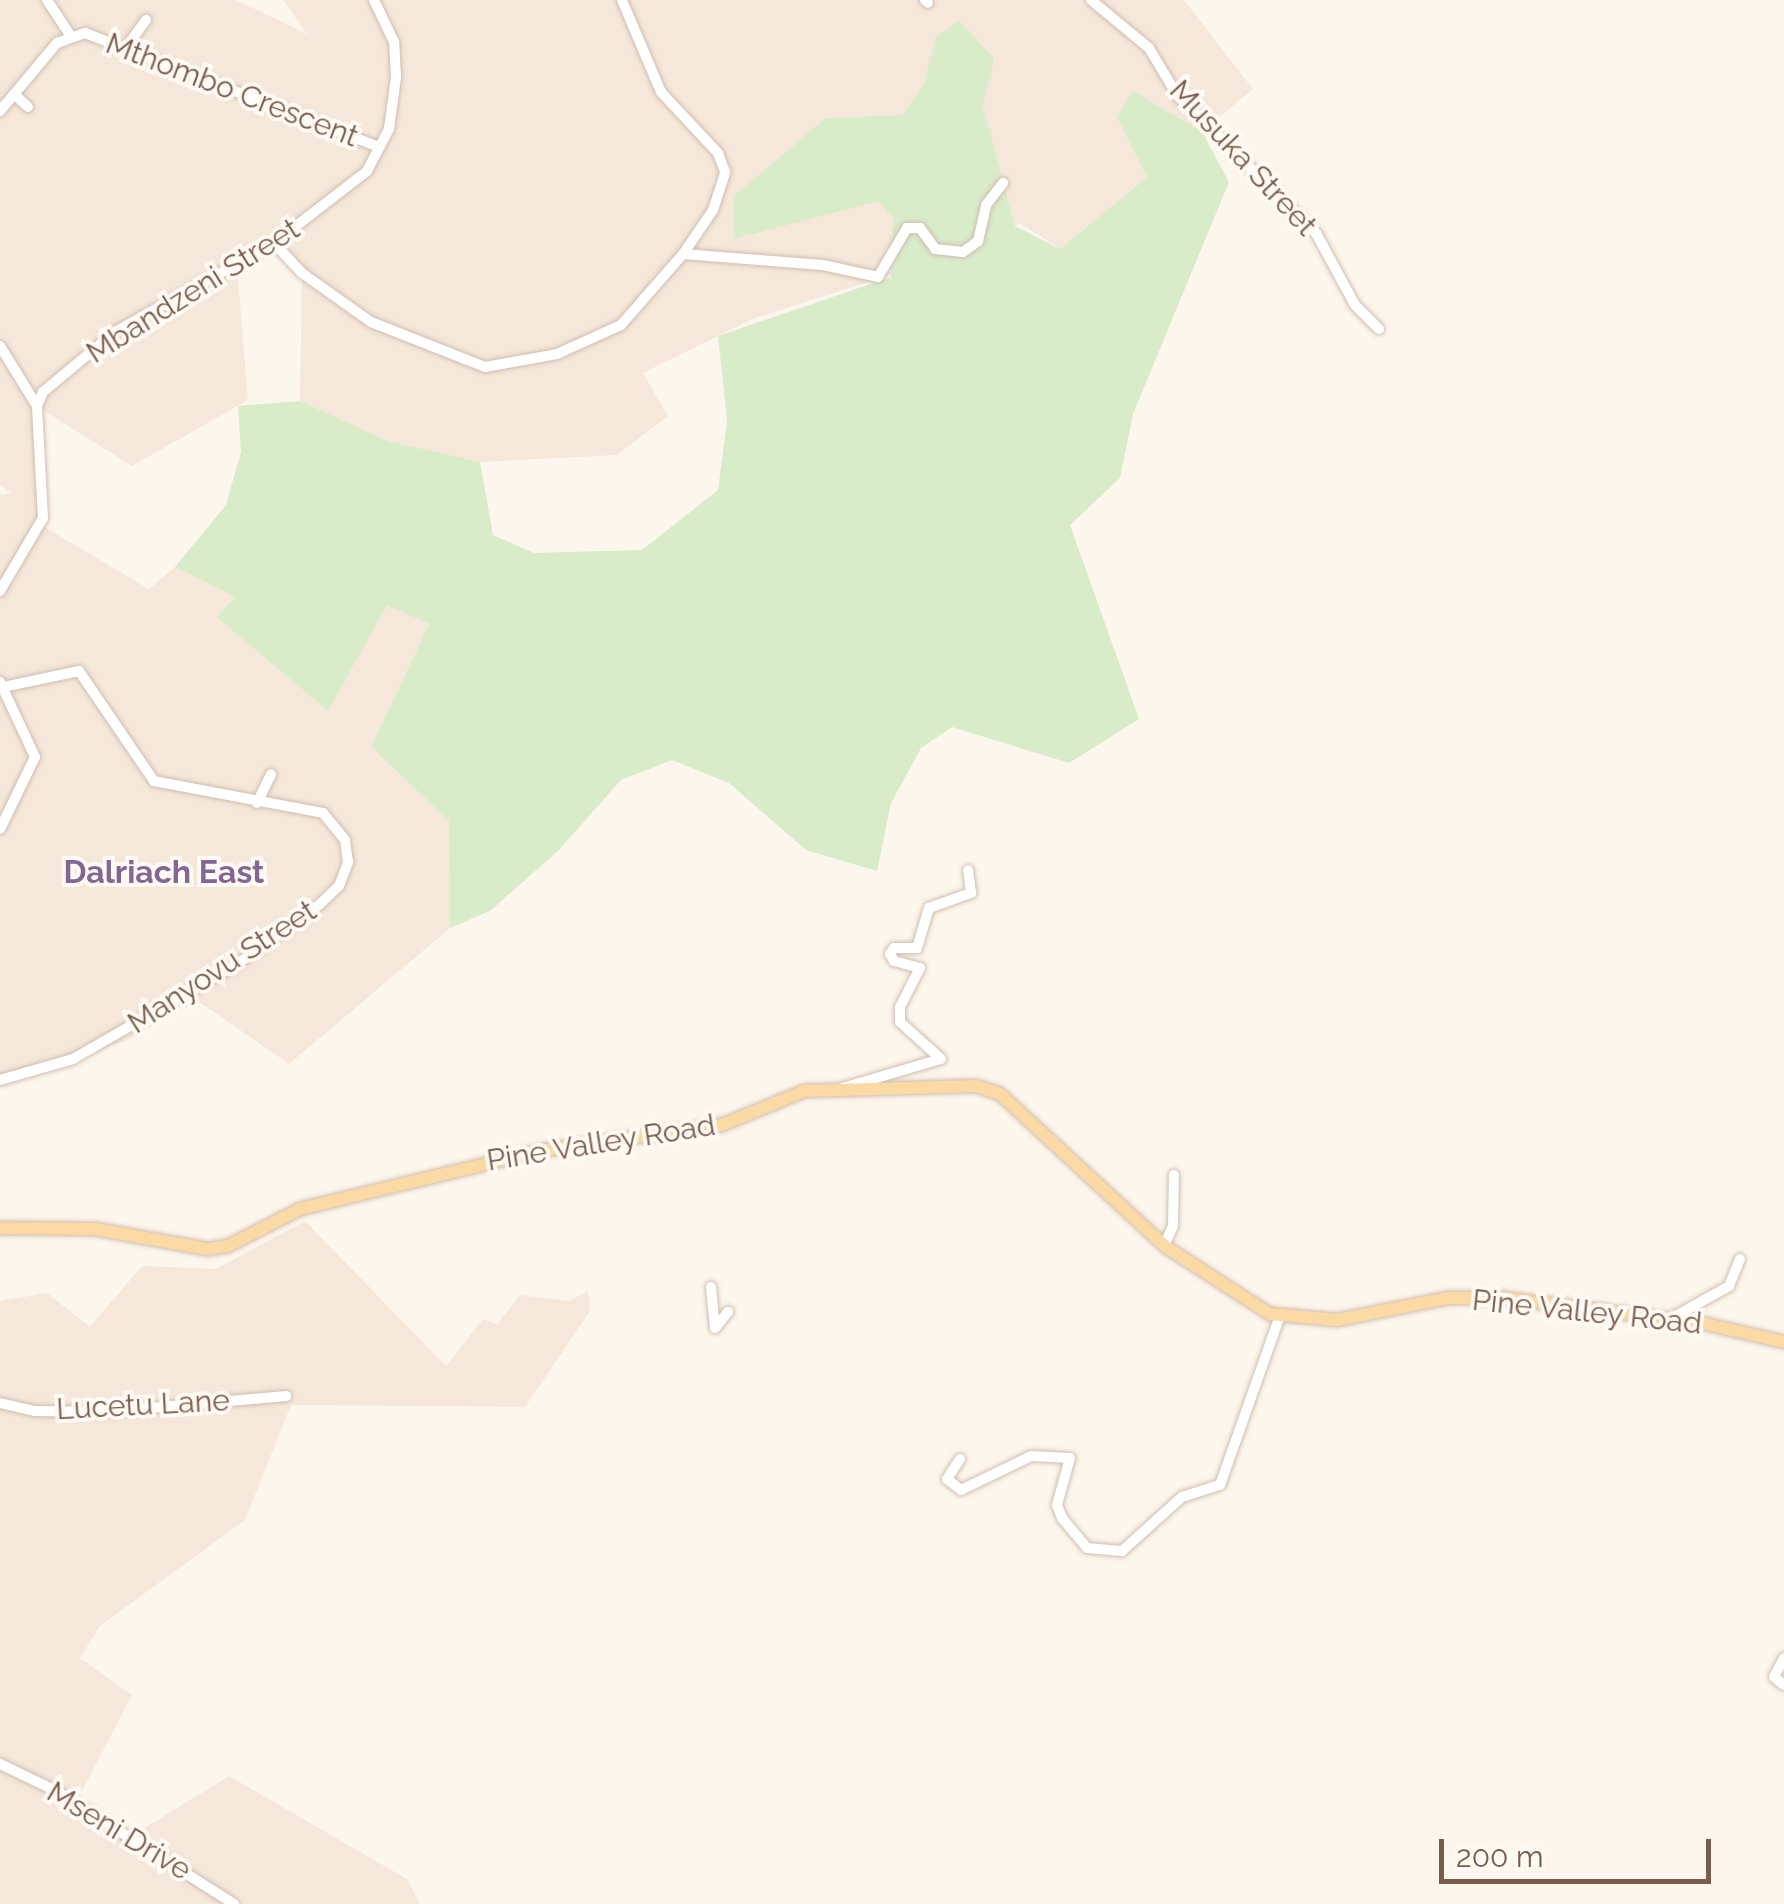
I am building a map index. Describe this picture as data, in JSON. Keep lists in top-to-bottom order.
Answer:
{
  "streets": {
    "main road": ["Pine Valley Road"],
    "street": [
      "Mthombo Crescent",
      "Musuka Street",
      "Mbandzeni Street",
      "Manyovu Street",
      "Lucetu Lane",
      "Mseni Drive"
    ]
  },
  "crossings": [
    ["Mthombo Crescent", "Mbandzeni Street"]
  ],
  "districts": ["Dalriach East"],
  "scale_bar": "200 m"
}
